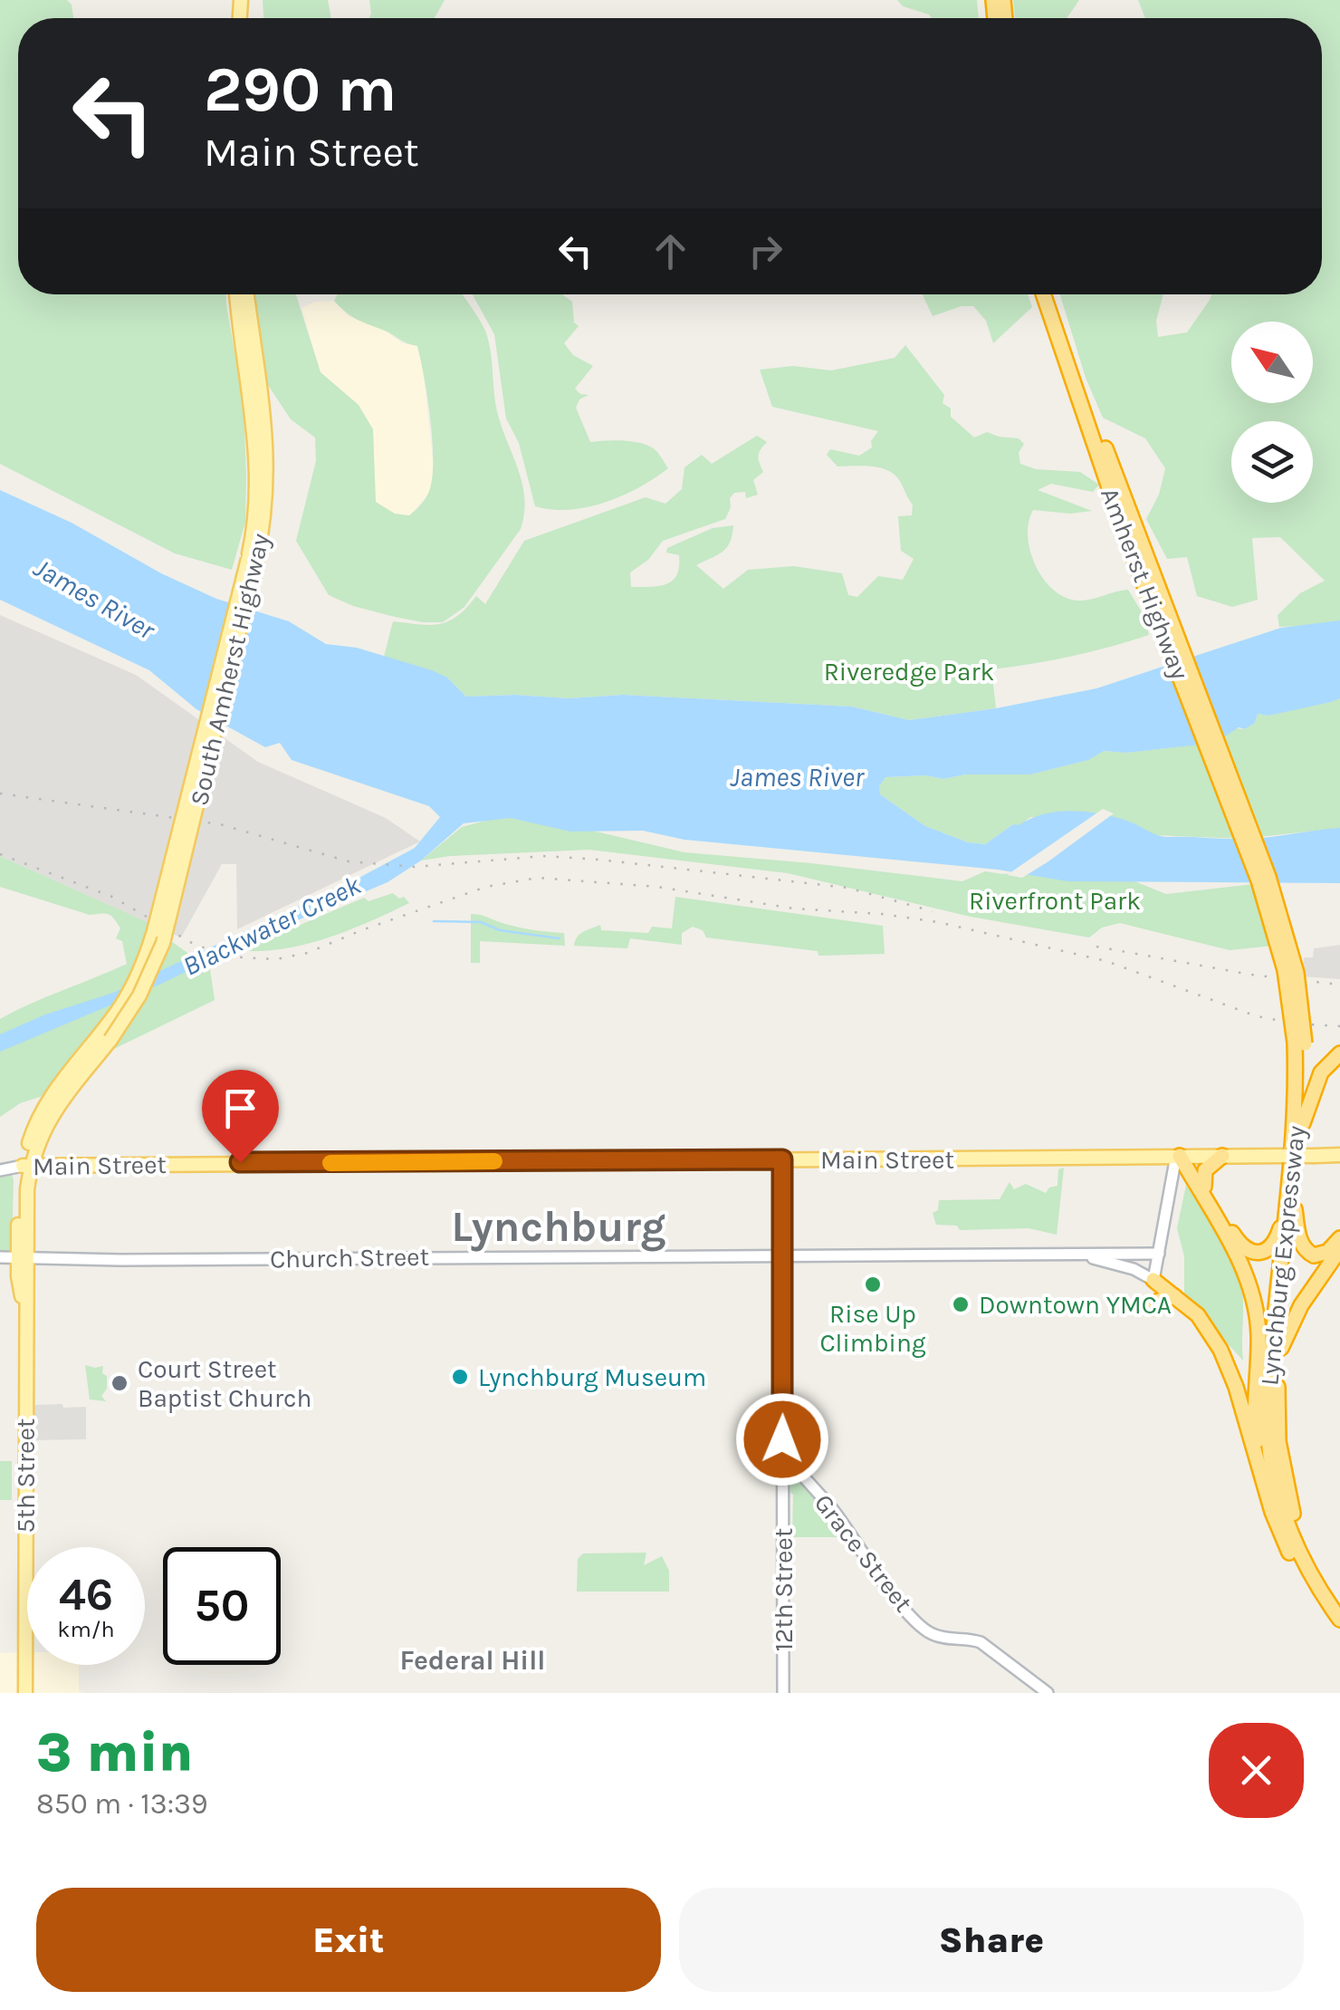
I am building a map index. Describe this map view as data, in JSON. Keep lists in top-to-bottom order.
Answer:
{
  "streets": {
    "highway": ["Amherst Highway", "Lynchburg Expressway"],
    "main road": [
      "South Amherst Highway",
      "Main Street",
      "Church Street",
      "5th Street",
      "Grace Street",
      "12th Street"
    ]
  },
  "crossings": [
    ["Amherst Highway", "Lynchburg Expressway"],
    ["South Amherst Highway", "5th Street"],
    ["Main Street", "5th Street"],
    ["Main Street", "12th Street"],
    ["Church Street", "5th Street"],
    ["Church Street", "12th Street"],
    ["Grace Street", "12th Street"]
  ],
  "districts": ["Lynchburg", "Federal Hill"],
  "water": ["James River", "Blackwater Creek"],
  "parks": ["Riveredge Park", "Riverfront Park"],
  "places": [
    "Rise Up Climbing",
    "Downtown YMCA",
    "Lynchburg Museum",
    "Court Street Baptist Church"
  ],
  "north": "top left",
  "page": {
    "turn": ["290 m", "Main Street"],
    "speed": "46 km/h",
    "limit": "50",
    "heading": ["3 min", "850 m · 13:39"],
    "buttons": ["Exit", "Share"]
  }
}
